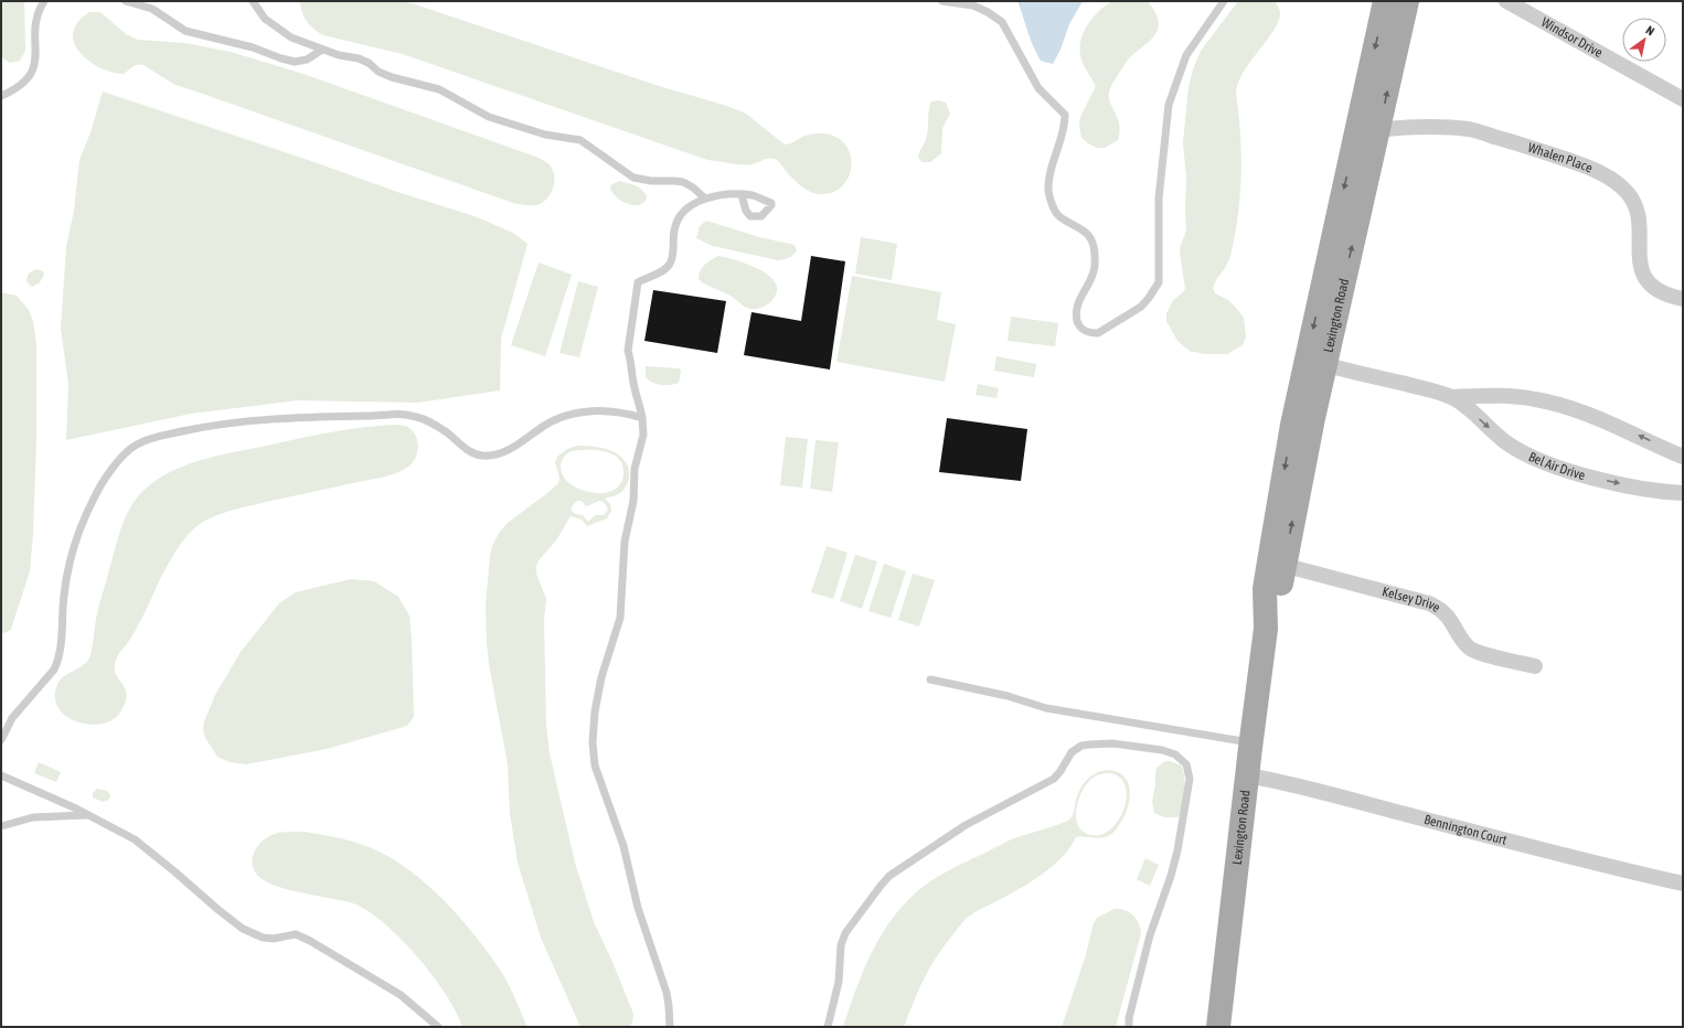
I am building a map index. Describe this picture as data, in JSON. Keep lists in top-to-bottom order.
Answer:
{
  "streets": {
    "main road": ["Lexington Road"],
    "street": [
      "Windsor Drive",
      "Whalen Place",
      "Bel Air Drive",
      "Kelsey Drive",
      "Bennington Court"
    ]
  },
  "crossings": [
    ["Whalen Place", "Lexington Road"],
    ["Lexington Road", "Bel Air Drive"],
    ["Lexington Road", "Kelsey Drive"],
    ["Lexington Road", "Bennington Court"]
  ],
  "north": "top right"
}
